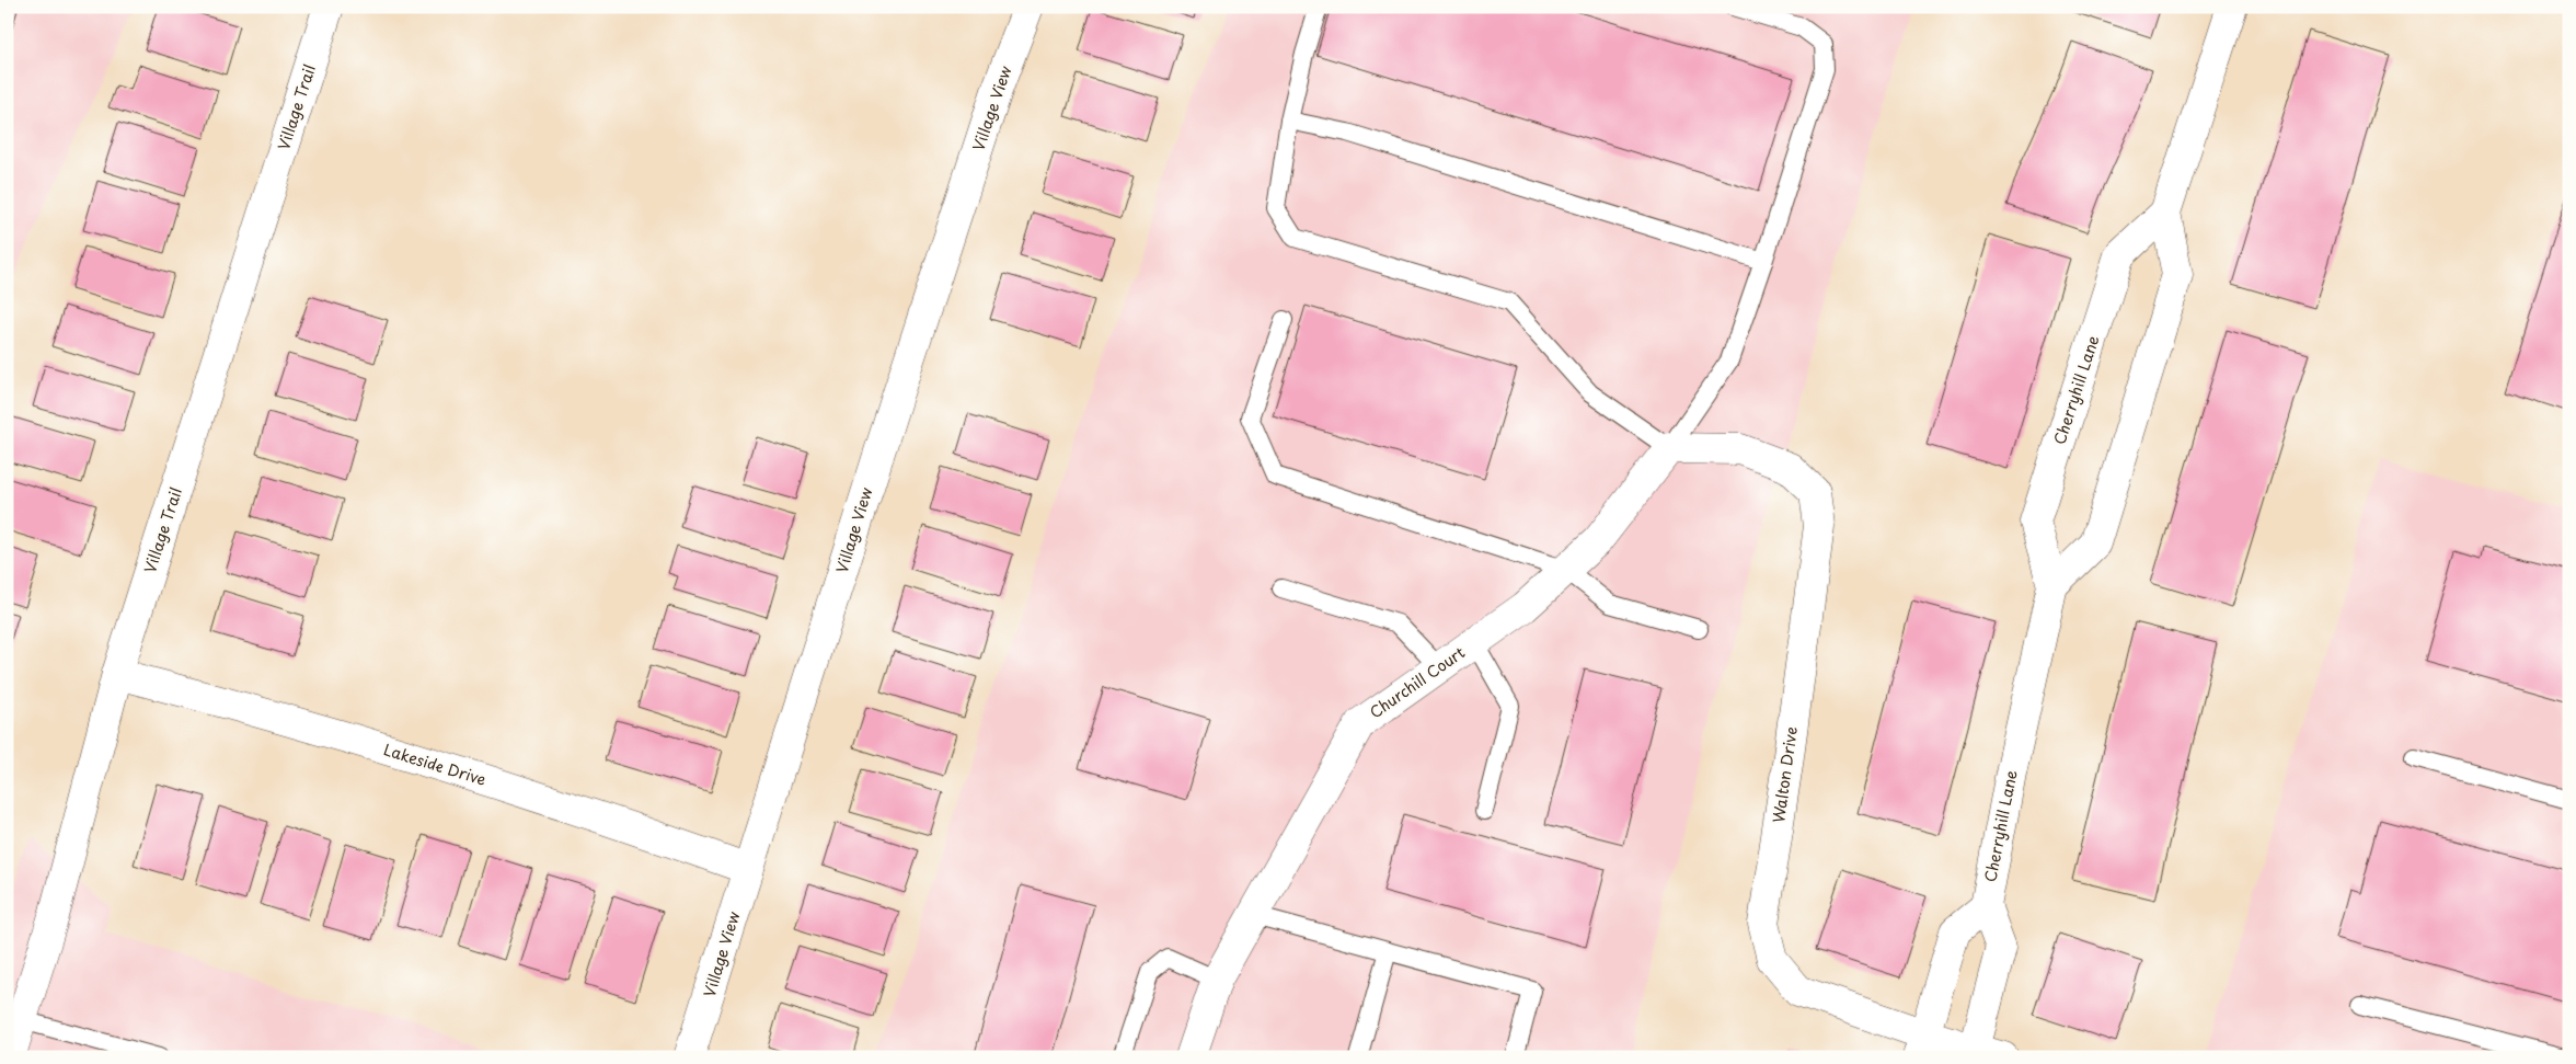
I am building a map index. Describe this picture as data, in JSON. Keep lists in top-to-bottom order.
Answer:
{
  "streets": {
    "street": [
      "Village Trail",
      "Village View",
      "Cherryhill Lane",
      "Churchill Court",
      "Lakeside Drive",
      "Walton Drive"
    ]
  },
  "crossings": [
    ["Village Trail", "Lakeside Drive"],
    ["Village View", "Lakeside Drive"],
    ["Churchill Court", "Walton Drive"]
  ]
}
